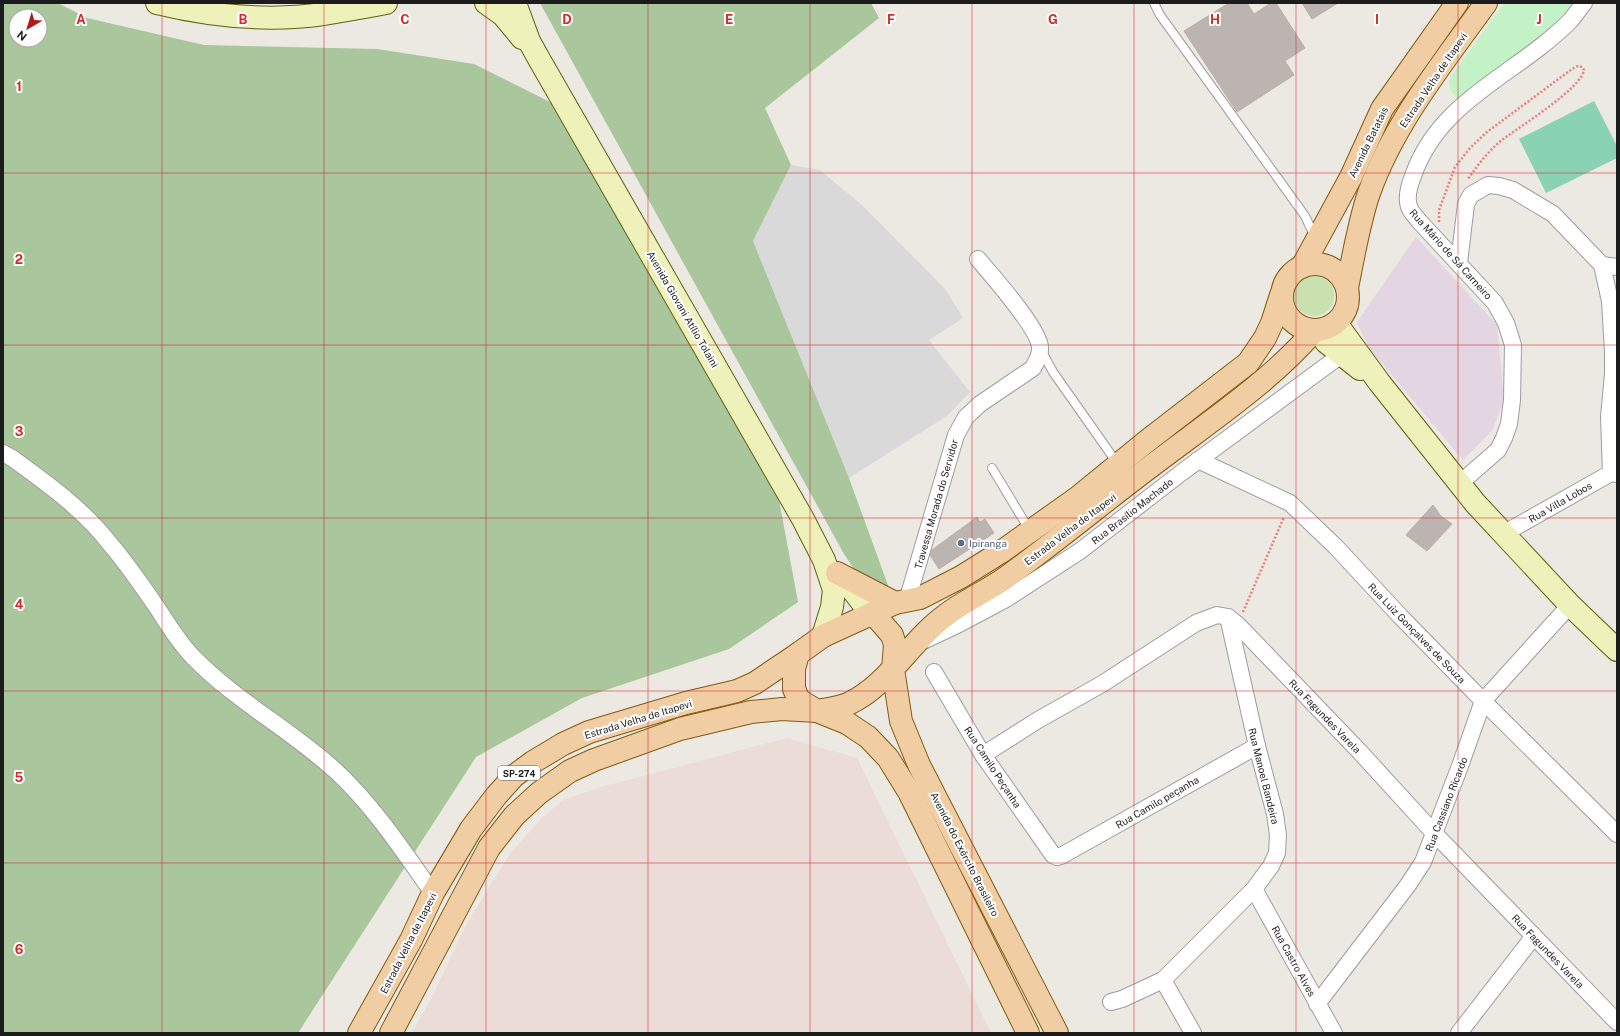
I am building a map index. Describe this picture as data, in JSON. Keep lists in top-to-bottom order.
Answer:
{
  "streets": {
    "main road": [
      "Estrada Velha de Itapevi",
      "Avenida Batatais",
      "SP-274",
      "Avenida do Exército Brasileiro"
    ],
    "street": [
      "Rua Mário de Sá Carneiro",
      "Avenida Giovani Atílio Tolaini",
      "Rua Villa Lobos",
      "Travessa Morada do Servidor",
      "Rua Brasílio Machado",
      "Rua Luiz Gonçalves de Souza",
      "Rua Fagundes Varela",
      "Rua Camilo Peçanha",
      "Rua Manoel Bandeira",
      "Rua Camilo peçanha",
      "Rua Cassiano Ricardo",
      "Rua Castro Alves"
    ]
  },
  "crossings": [
    ["Estrada Velha de Itapevi", "Avenida Batatais"],
    ["Estrada Velha de Itapevi", "Travessa Morada do Servidor"],
    ["Estrada Velha de Itapevi", "Rua Brasílio Machado"],
    ["Estrada Velha de Itapevi", "Avenida do Exército Brasileiro"],
    ["Rua Brasílio Machado", "Rua Luiz Gonçalves de Souza"],
    ["Rua Luiz Gonçalves de Souza", "Rua Cassiano Ricardo"],
    ["Rua Fagundes Varela", "Rua Manoel Bandeira"],
    ["Rua Fagundes Varela", "Rua Cassiano Ricardo"],
    ["Rua Camilo Peçanha", "Rua Camilo peçanha"],
    ["Rua Manoel Bandeira", "Rua Camilo peçanha"],
    ["Rua Manoel Bandeira", "Rua Castro Alves"],
    ["Rua Cassiano Ricardo", "Rua Castro Alves"]
  ],
  "places": ["Ipiranga"],
  "north": "bottom left",
  "grid": {
    "columns": [
      "A",
      "B",
      "C",
      "D",
      "E",
      "F",
      "G",
      "H",
      "I",
      "J"
    ],
    "rows": [
      "1",
      "2",
      "3",
      "4",
      "5",
      "6"
    ]
  }
}
